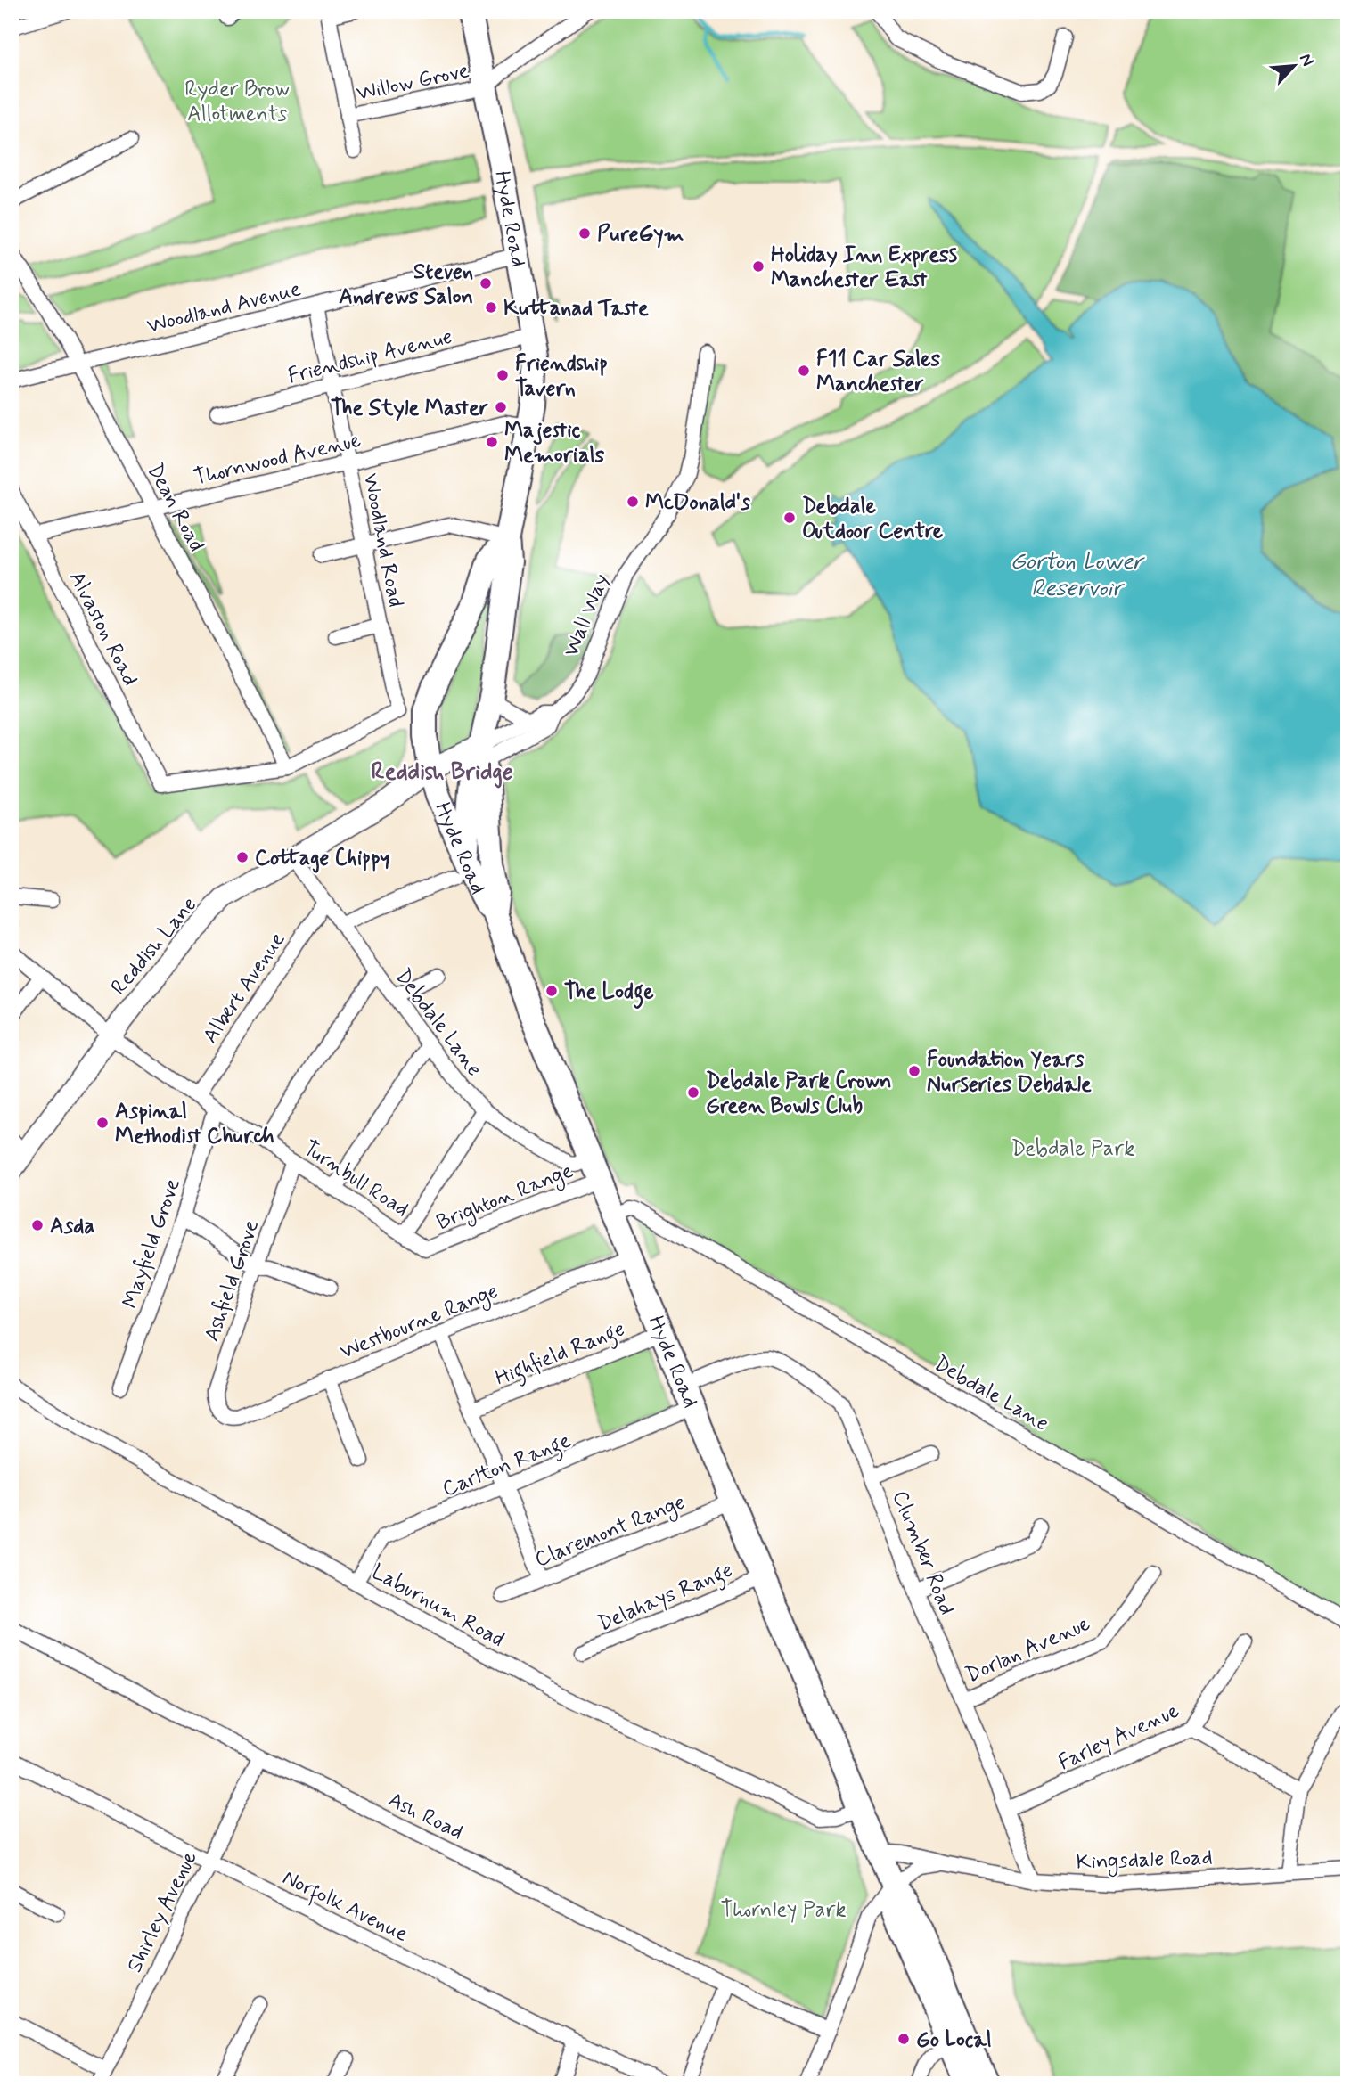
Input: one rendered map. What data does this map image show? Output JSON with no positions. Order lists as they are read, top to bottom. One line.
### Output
{"streets":{"highway":["Hyde Road"],"main road":["Wall Way","Reddish Lane"],"street":["Willow Grove","Woodland Avenue","Friendship Avenue","Thornwood Avenue","Dean Road","Woodland Road","Alvaston Road","Albert Avenue","Debdale Lane","Turnbull Road","Brighton Range","Mayfield Grove","Ashfield Grove","Westbourne Range","Highfield Range","Carlton Range","Claremont Range","Clumber Road","Delahays Range","Laburnum Road","Dorlan Avenue","Farley Avenue","Ash Road","Kingsdale Road","Norfolk Avenue","Shirley Avenue"]},"crossings":[["Willow Grove","Hyde Road"],["Hyde Road","Woodland Avenue"],["Hyde Road","Friendship Avenue"],["Hyde Road","Thornwood Avenue"],["Hyde Road","Wall Way"],["Hyde Road","Reddish Lane"],["Hyde Road","Debdale Lane"],["Hyde Road","Brighton Range"],["Hyde Road","Westbourne Range"],["Hyde Road","Highfield Range"],["Hyde Road","Carlton Range"],["Hyde Road","Claremont Range"],["Hyde Road","Clumber Road"],["Hyde Road","Delahays Range"],["Hyde Road","Laburnum Road"],["Hyde Road","Kingsdale Road"],["Woodland Avenue","Dean Road"],["Woodland Avenue","Woodland Road"],["Friendship Avenue","Woodland Road"],["Thornwood Avenue","Dean Road"],["Thornwood Avenue","Woodland Road"],["Thornwood Avenue","Alvaston Road"],["Dean Road","Woodland Road"],["Dean Road","Alvaston Road"],["Woodland Road","Alvaston Road"],["Wall Way","Reddish Lane"],["Reddish Lane","Debdale Lane"],["Reddish Lane","Turnbull Road"],["Albert Avenue","Debdale Lane"],["Albert Avenue","Turnbull Road"],["Turnbull Road","Brighton Range"],["Turnbull Road","Mayfield Grove"],["Turnbull Road","Ashfield Grove"],["Ashfield Grove","Westbourne Range"],["Carlton Range","Laburnum Road"],["Clumber Road","Dorlan Avenue"],["Clumber Road","Farley Avenue"],["Clumber Road","Kingsdale Road"],["Ash Road","Shirley Avenue"],["Norfolk Avenue","Shirley Avenue"]],"districts":["Reddish Bridge"],"water":["Gorton Lower Reservoir"],"parks":["Ryder Brow Allotments","Debdale Park","Thornley Park"],"places":["PureGym","Holiday Inn Express Manchester East","Steven Andrews Salon","Kuttanad Taste","F11 Car Sales Manchester","Friendship Tavern","The Style Master","Majestic Memorials","McDonald's","Debdale Outdoor Centre","Cottage Chippy","The Lodge","Foundation Years Nurseries Debdale","Debdale Park Crown Green Bowls Club","Aspinal Methodist Church","Asda","Go Local"],"north":"top right"}
